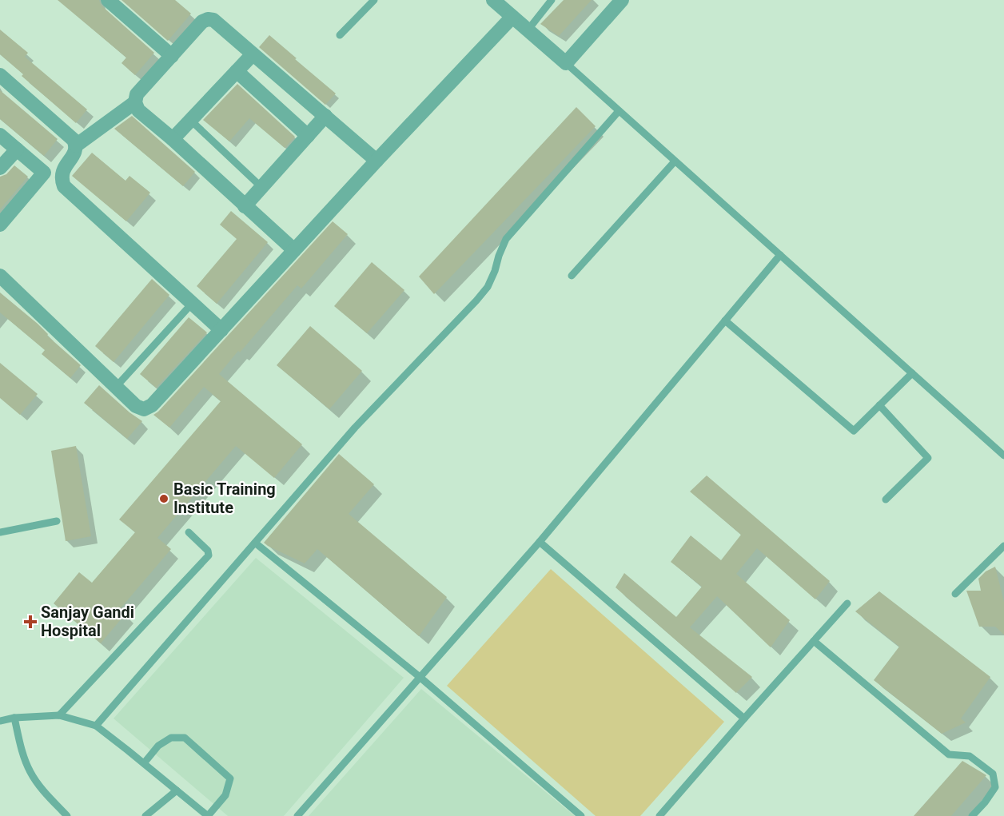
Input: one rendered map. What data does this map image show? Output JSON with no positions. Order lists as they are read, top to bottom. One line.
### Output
{"places":{"other":["Basic Training Institute"],"health":["Sanjay Gandi Hospital"]}}
